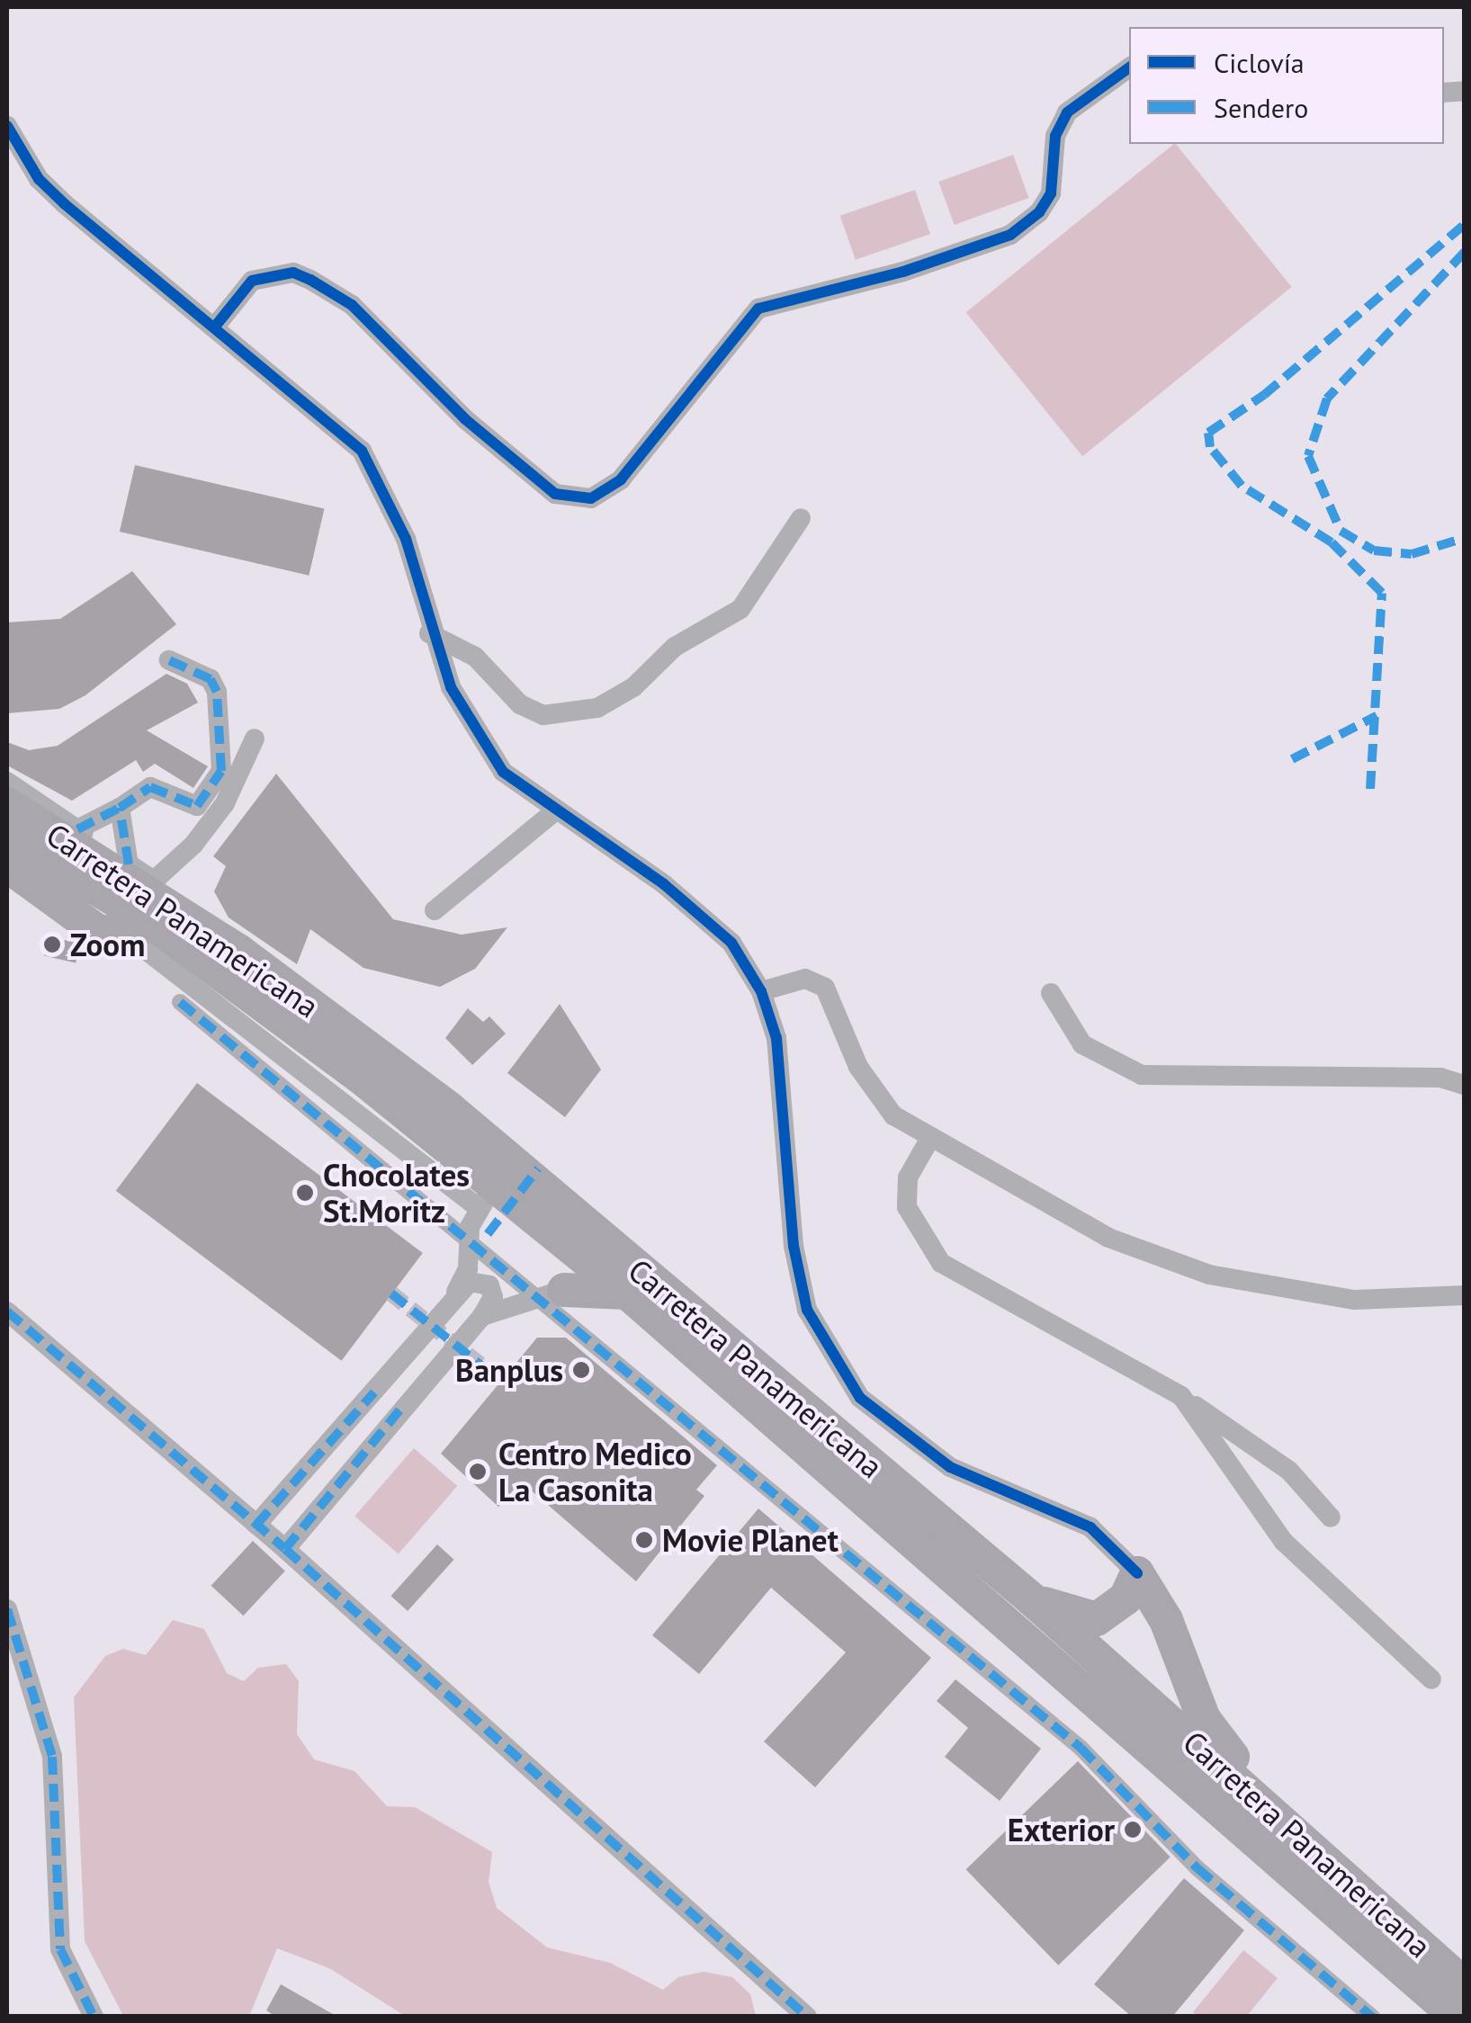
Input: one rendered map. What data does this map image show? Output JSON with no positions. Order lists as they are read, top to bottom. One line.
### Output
{"streets":{"main road":["Carretera Panamericana"]},"places":["Zoom","Chocolates St.Moritz","Banplus","Centro Medico La Casonita","Movie Planet","Exterior"],"legend":["Ciclovía","Sendero"]}
